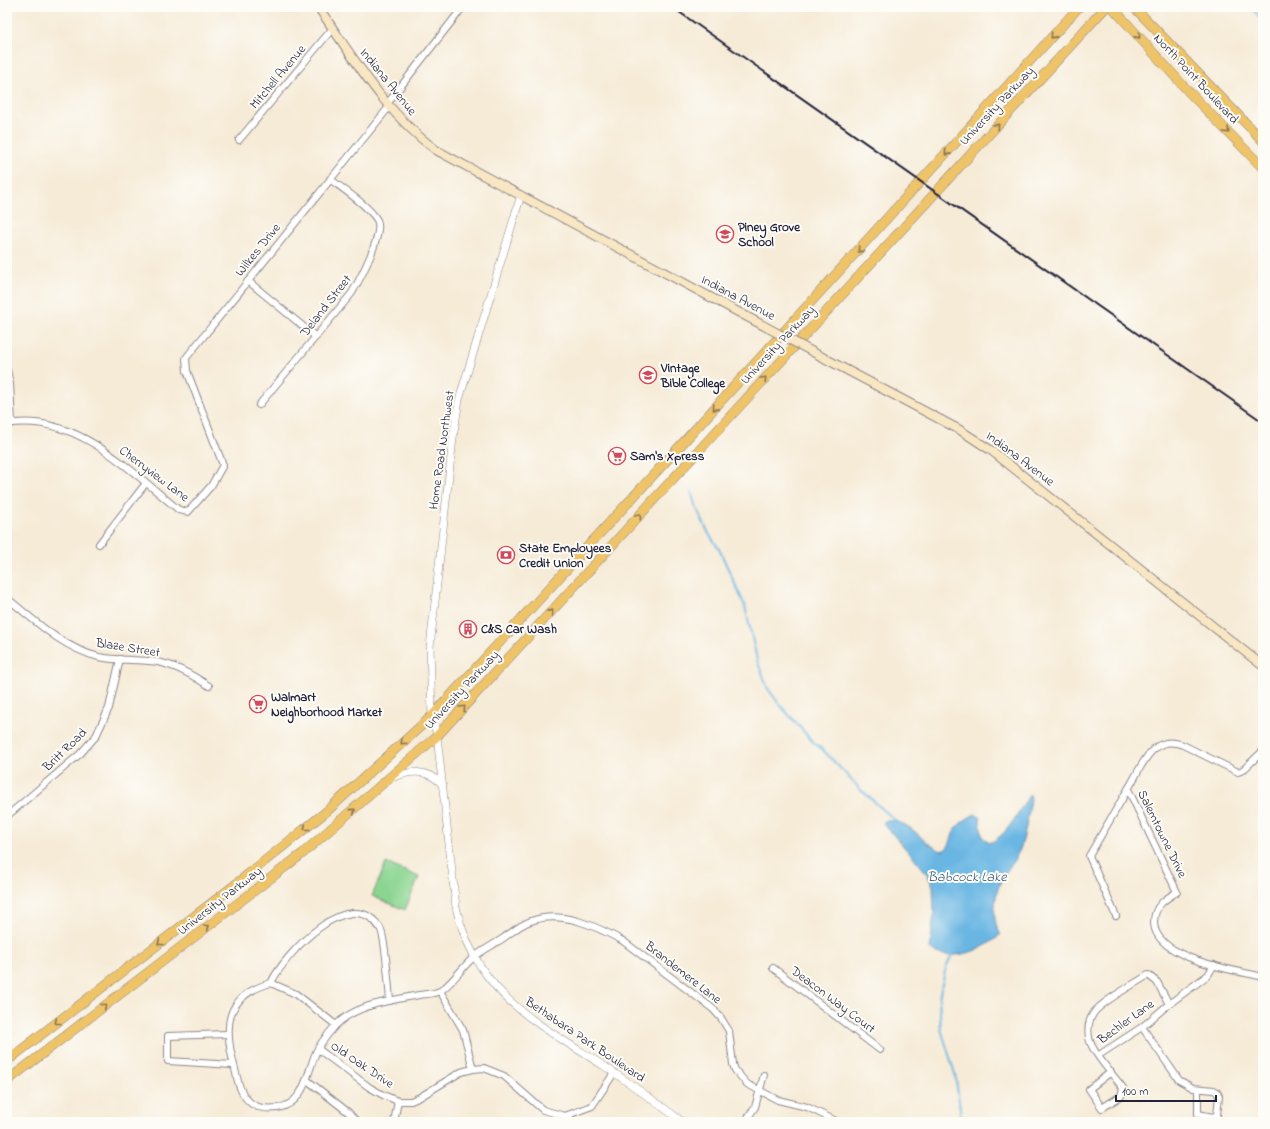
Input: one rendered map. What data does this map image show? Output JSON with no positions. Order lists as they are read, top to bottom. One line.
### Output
{"streets":{"main road":["North Point Boulevard","Indiana Avenue","University Parkway"],"street":["Mitchell Avenue","Wilkes Drive","Deland Street","Home Road Northwest","Cherryview Lane","Blaze Street","Britt Road","Salemtowne Drive","Brandemere Lane","Deacon Way Court","Bechler Lane","Bethabara Park Boulevard","Old Oak Drive"]},"crossings":[["Mitchell Avenue","Indiana Avenue"],["Indiana Avenue","Wilkes Drive"],["Indiana Avenue","Home Road Northwest"],["University Parkway","Home Road Northwest"],["University Parkway","Bethabara Park Boulevard"],["Wilkes Drive","Deland Street"],["Wilkes Drive","Cherryview Lane"],["Home Road Northwest","Bethabara Park Boulevard"],["Blaze Street","Britt Road"],["Salemtowne Drive","Bechler Lane"],["Brandemere Lane","Bethabara Park Boulevard"]],"water":["Babcock Lake"],"places":{"school or university":["Piney Grove School","Vintage Bible College"],"supermarket":["Sam's Xpress","Walmart Neighborhood Market"],"bank":["State Employees Credit Union"],"building":["C&S Car Wash"]},"scale_bar":"100 m"}
